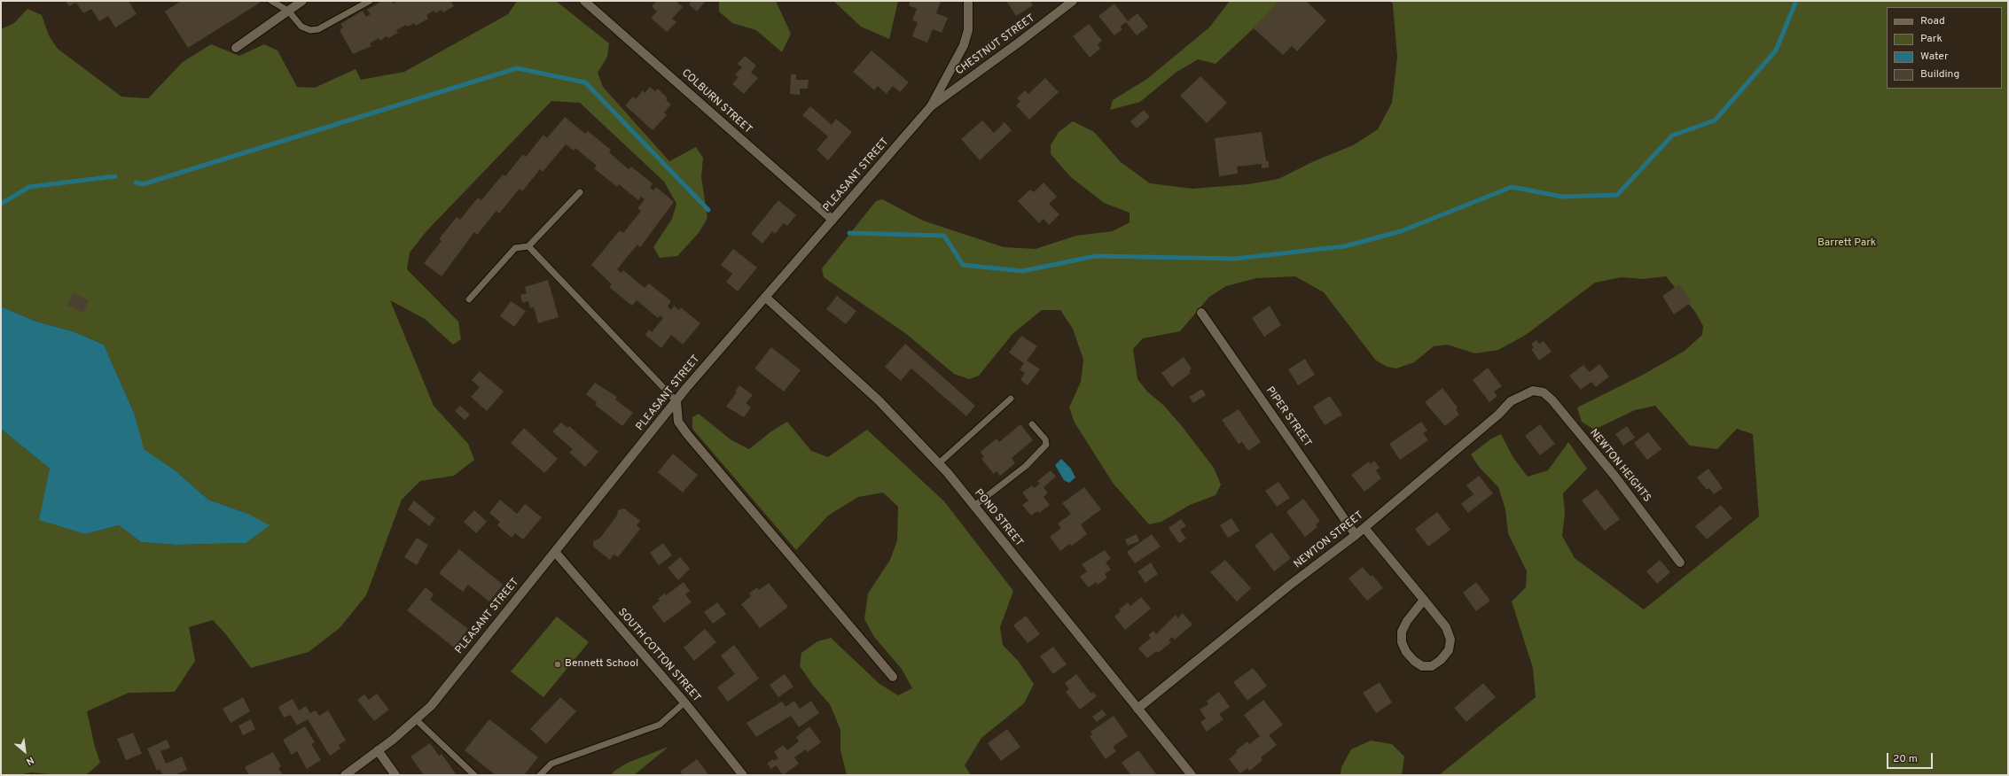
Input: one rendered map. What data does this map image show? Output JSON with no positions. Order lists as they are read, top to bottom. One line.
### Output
{"streets":{"street":["CHESTNUT STREET","COLBURN STREET","PLEASANT STREET","PIPER STREET","NEWTON HEIGHTS","POND STREET","NEWTON STREET","SOUTH COTTON STREET"]},"crossings":[["CHESTNUT STREET","PLEASANT STREET"],["COLBURN STREET","PLEASANT STREET"],["PLEASANT STREET","POND STREET"],["PLEASANT STREET","SOUTH COTTON STREET"],["PIPER STREET","NEWTON STREET"],["NEWTON HEIGHTS","NEWTON STREET"],["POND STREET","NEWTON STREET"]],"parks":["Barrett Park"],"places":["Bennett School"],"legend":["Road","Park","Water","Building"],"scale_bar":"20 m","north":"bottom right"}
